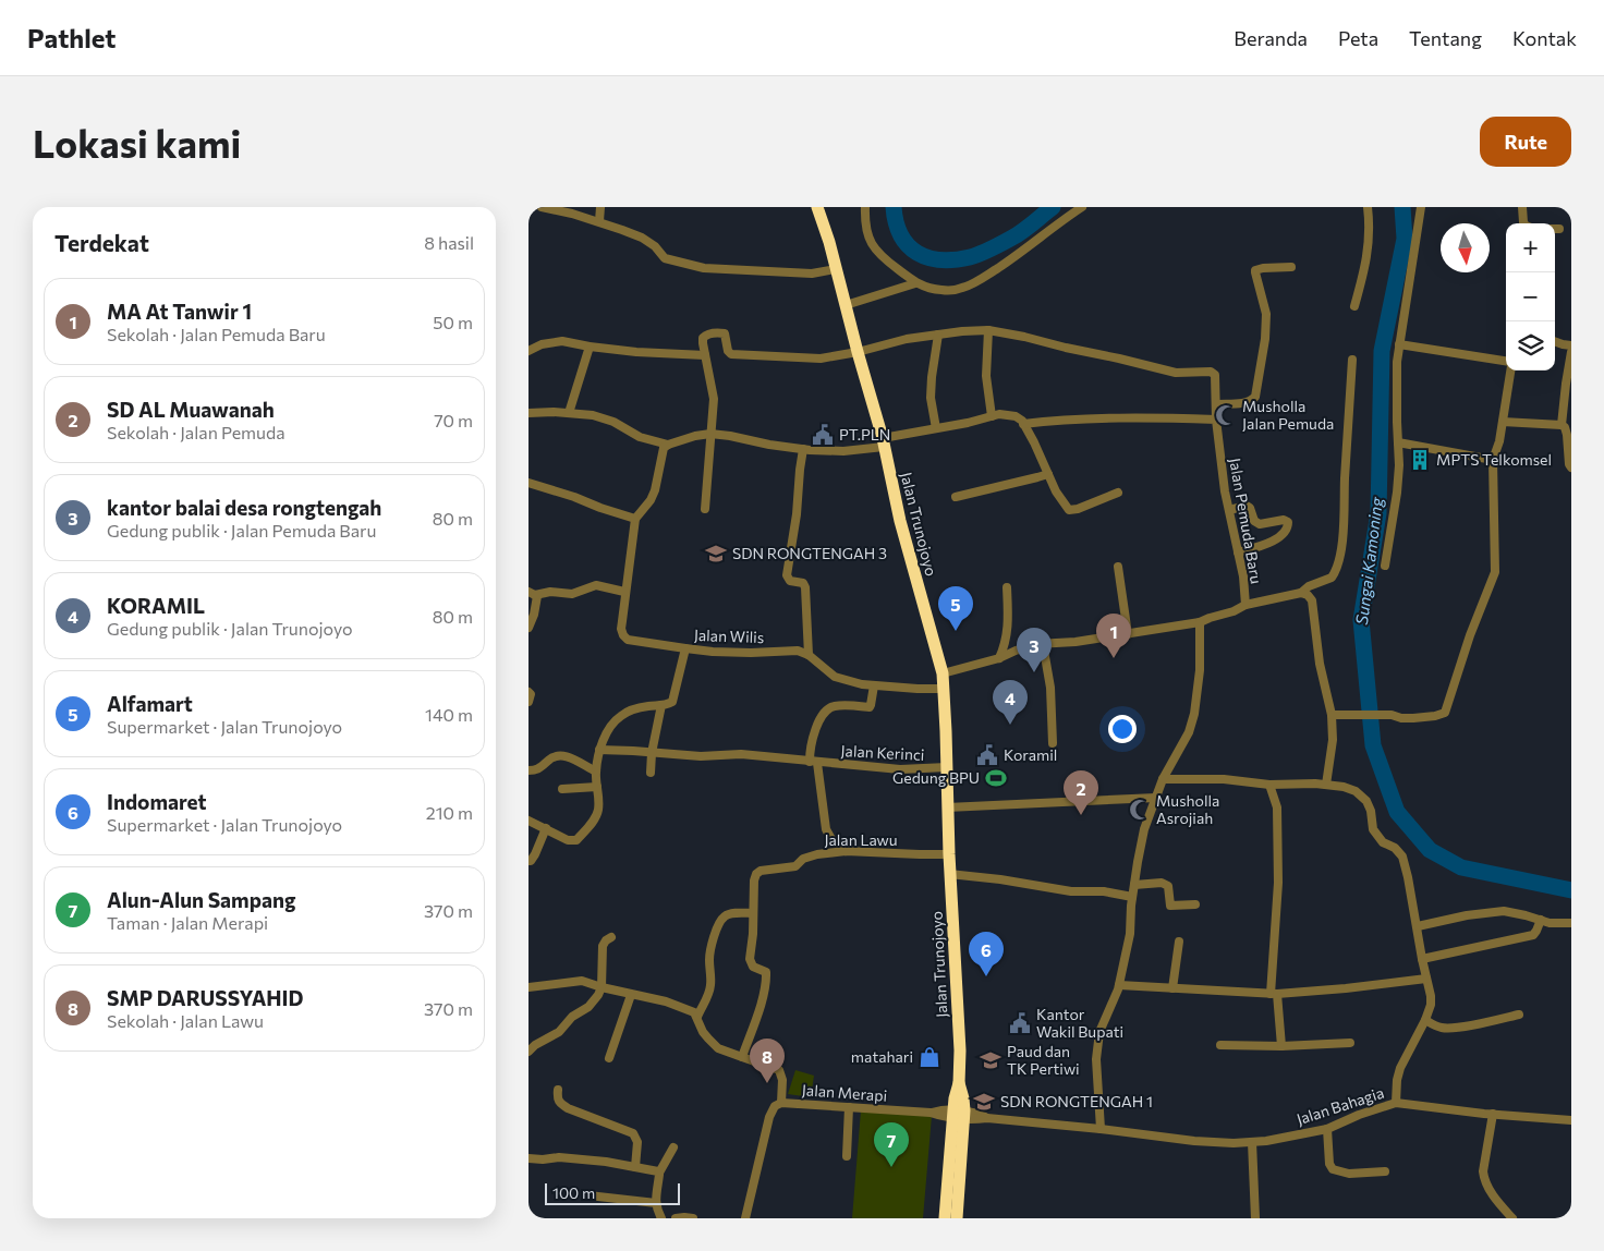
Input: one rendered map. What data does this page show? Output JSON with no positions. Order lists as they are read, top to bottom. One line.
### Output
{"streets":{"highway":["Jalan Trunojoyo"],"street":["Jalan Pemuda Baru","Jalan Wilis","Jalan Kerinci","Jalan Lawu","Jalan Merapi","Jalan Bahagia"]},"crossings":[["Jalan Pemuda Baru","Jalan Trunojoyo"],["Jalan Trunojoyo","Jalan Kerinci"],["Jalan Trunojoyo","Jalan Lawu"],["Jalan Trunojoyo","Jalan Merapi"],["Jalan Trunojoyo","Jalan Bahagia"],["Jalan Merapi","Jalan Bahagia"]],"water":["Sungai Kamoning"],"places":{"mosque":["Musholla Jalan Pemuda","Musholla Asrojiah"],"public building":["PT.PLN","Koramil","Kantor Wakil Bupati"],"building":["MPTS Telkomsel"],"school or university":["SDN RONGTENGAH 3","Paud dan TK Pertiwi","SDN RONGTENGAH 1"],"sports":["Gedung BPU"],"shop":["matahari"]},"scale_bar":"100 m","north":"bottom","page":{"header":"Pathlet","nav":["Beranda","Peta","Tentang","Kontak"],"buttons":"Rute","title":"Lokasi kami","heading":["Terdekat","8 hasil"],"map_buttons":["+","−"],"list":[{"mark":"1","name":"MA At Tanwir 1","note":"Sekolah · Jalan Pemuda Baru","value":"50 m"},{"mark":"2","name":"SD AL Muawanah","note":"Sekolah · Jalan Pemuda","value":"70 m"},{"mark":"3","name":"kantor balai desa rongtengah","note":"Gedung publik · Jalan Pemuda Baru","value":"80 m"},{"mark":"4","name":"KORAMIL","note":"Gedung publik · Jalan Trunojoyo","value":"80 m"},{"mark":"5","name":"Alfamart","note":"Supermarket · Jalan Trunojoyo","value":"140 m"},{"mark":"6","name":"Indomaret","note":"Supermarket · Jalan Trunojoyo","value":"210 m"},{"mark":"7","name":"Alun-Alun Sampang","note":"Taman · Jalan Merapi","value":"370 m"},{"mark":"8","name":"SMP DARUSSYAHID","note":"Sekolah · Jalan Lawu","value":"370 m"}],"pins":["5","1","3","4","2","6","8","7"],"scale":"100 m"}}
